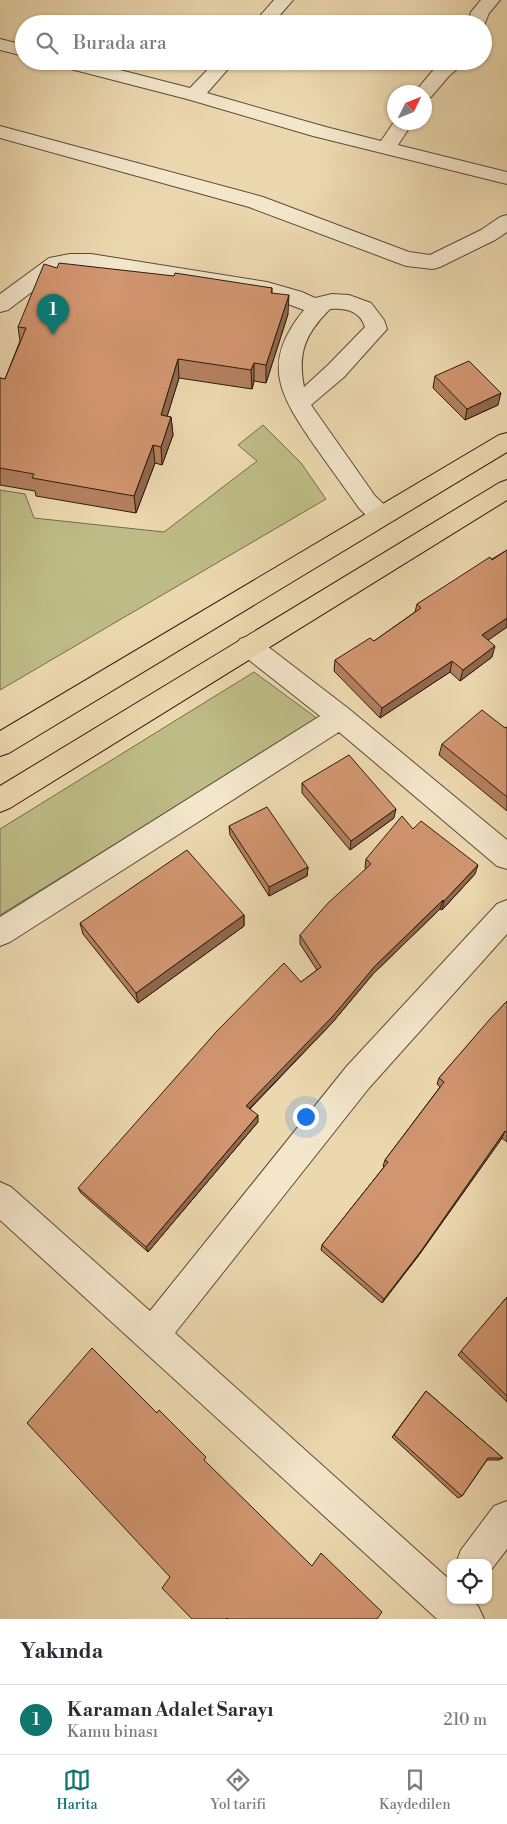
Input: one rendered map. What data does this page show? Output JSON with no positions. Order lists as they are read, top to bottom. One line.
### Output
{"north":"top right","page":{"search":"Burada ara","pins":"1","heading":"Yakında","list":[{"mark":"1","name":"Karaman Adalet Sarayı","note":"Kamu binası","value":"210 m"}],"nav":["Harita","Yol tarifi","Kaydedilen"]}}
